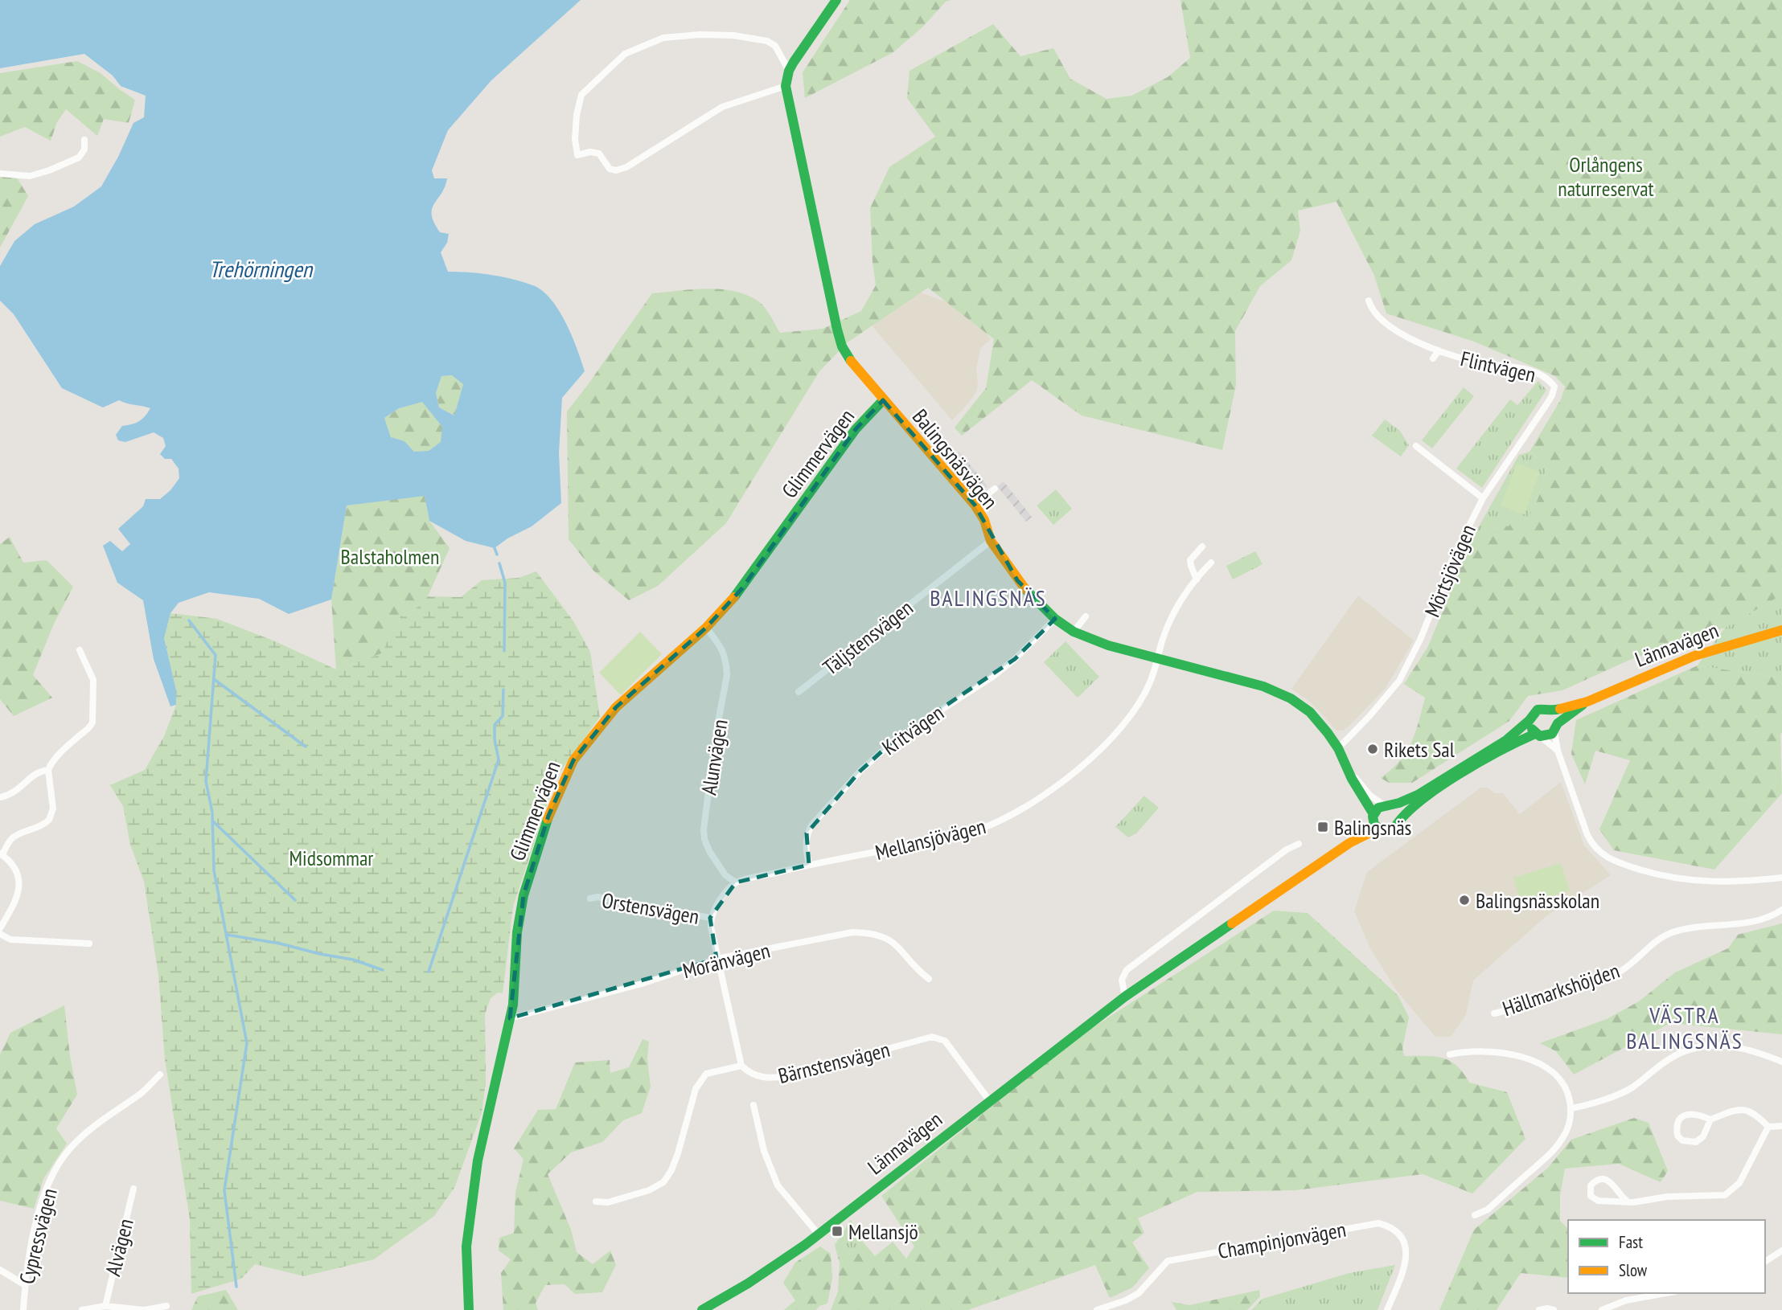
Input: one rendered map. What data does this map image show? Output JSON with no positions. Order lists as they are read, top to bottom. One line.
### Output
{"streets":{"street":["Flintvägen","Glimmervägen","Balingsnäsvägen","Mörtsjövägen","Täljstensvägen","Lännavägen","Kritvägen","Alunvägen","Mellansjövägen","Orstensvägen","Moränvägen","Hällmarkshöjden","Bärnstensvägen","Cypressvägen","Champinjonvägen","Alvägen"]},"crossings":[["Flintvägen","Mörtsjövägen"],["Glimmervägen","Balingsnäsvägen"],["Glimmervägen","Alunvägen"],["Glimmervägen","Moränvägen"],["Balingsnäsvägen","Mörtsjövägen"],["Balingsnäsvägen","Täljstensvägen"],["Balingsnäsvägen","Lännavägen"],["Balingsnäsvägen","Kritvägen"],["Balingsnäsvägen","Mellansjövägen"],["Lännavägen","Bärnstensvägen"],["Kritvägen","Mellansjövägen"],["Alunvägen","Mellansjövägen"]],"districts":["BALINGSNÄS","VÄSTRA BALINGSNÄS"],"water":["Trehörningen"],"parks":["Orlångens naturreservat","Balstaholmen","Midsommar"],"places":{"other":["Rikets Sal","Balingsnässkolan"],"transit":["Balingsnäs","Mellansjö"]},"legend":["Fast","Slow"]}
